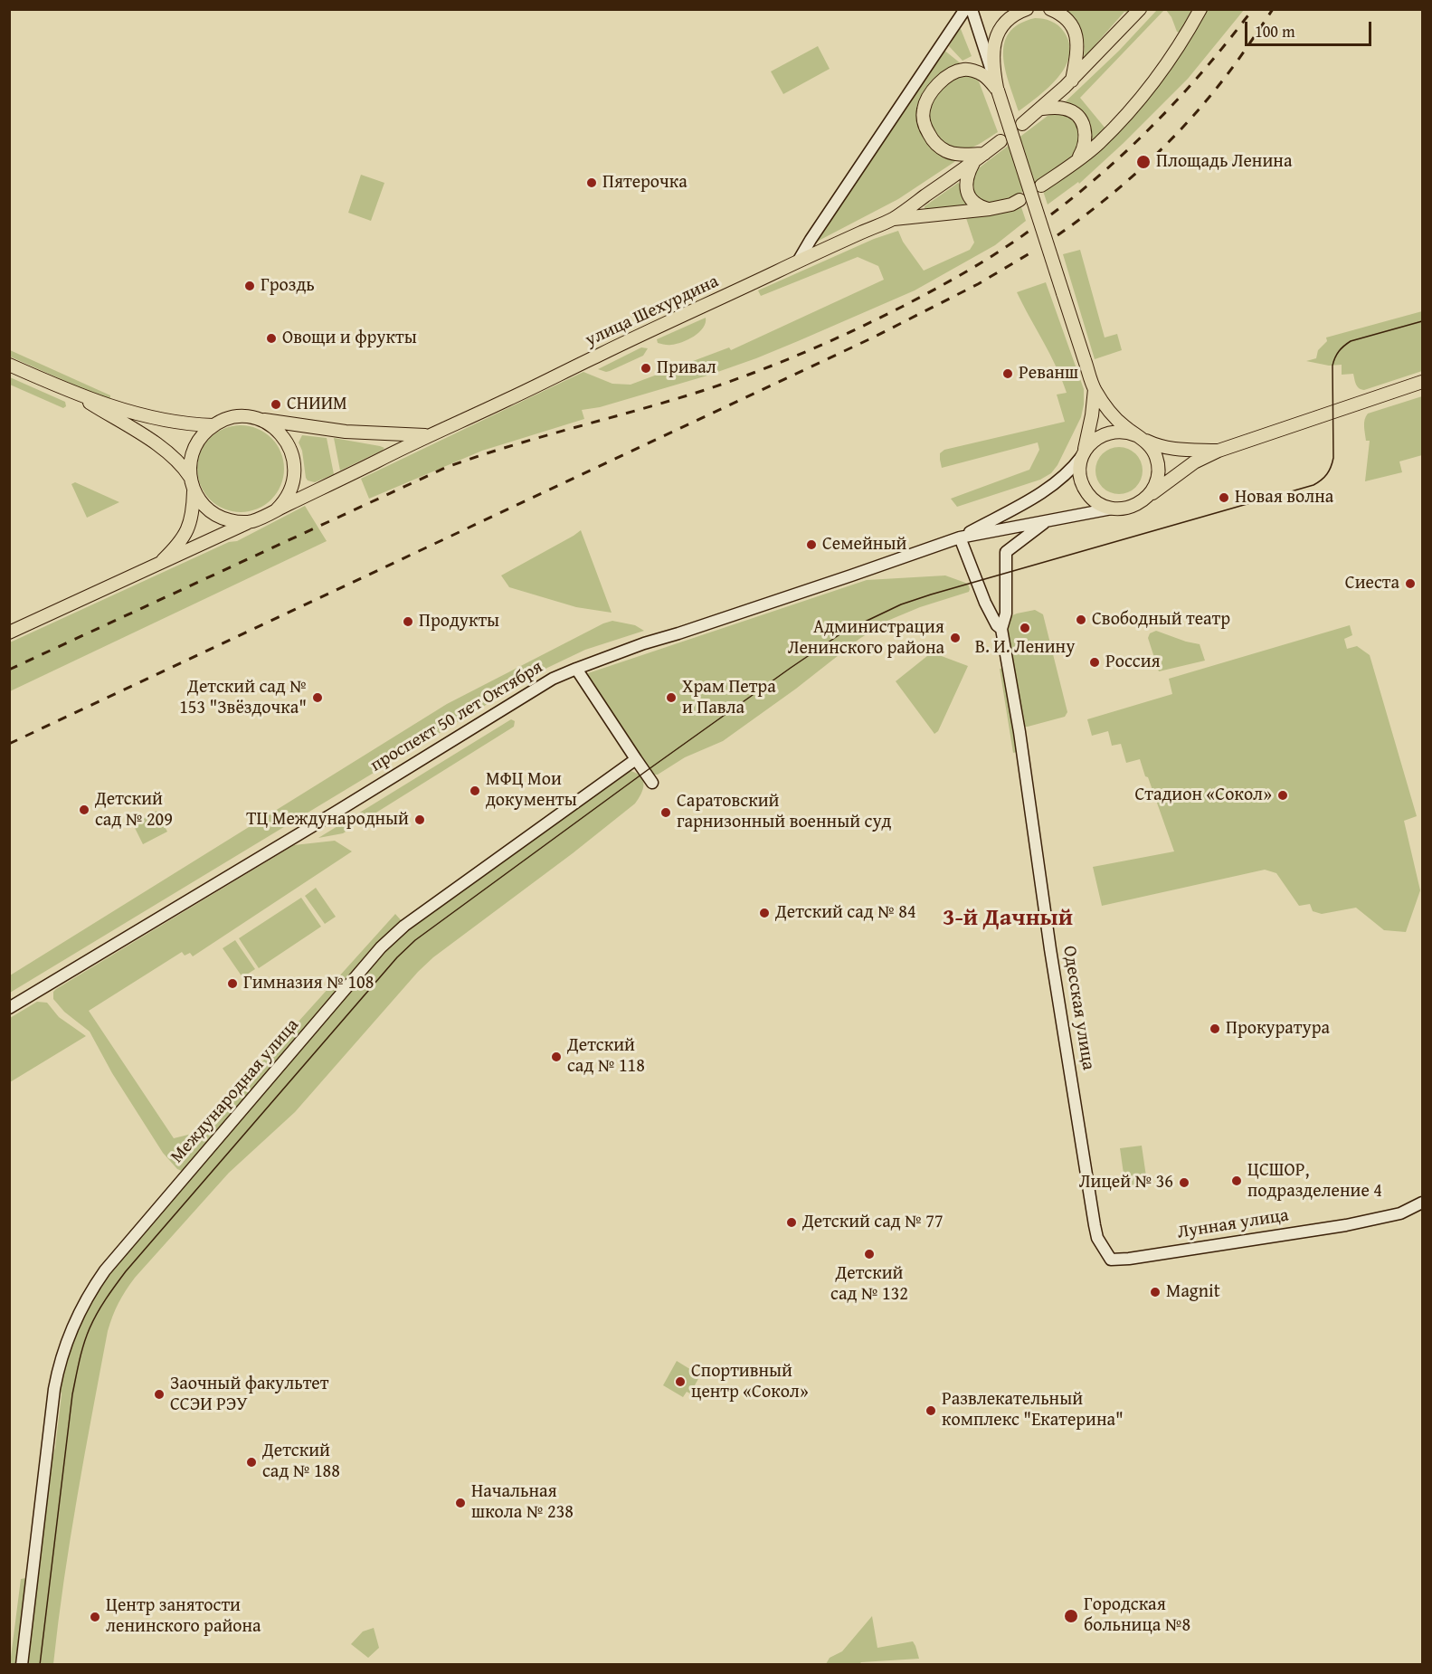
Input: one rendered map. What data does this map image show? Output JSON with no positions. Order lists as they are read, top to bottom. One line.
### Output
{"streets":{"main road":["улица Шехурдина"],"street":["проспект 50 лет Октября","Одесская улица","Международная улица","Лунная улица"]},"crossings":[["Одесская улица","Лунная улица"]],"districts":["3-й Дачный"],"places":["Площадь Ленина","Пятерочка","Гроздь","Овощи и фрукты","Привал","Реванш","СНИИМ","Новая волна","Семейный","Сиеста","Свободный театр","Продукты","В. И. Ленину","Администрация Ленинского района","Россия","Детский сад № 153 \"Звёздочка\"","Храм Петра и Павла","МФЦ Мои документы","Стадион «Сокол»","Детский сад № 209","Саратовский гарнизонный военный суд","ТЦ Международный","Детский сад № 84","Гимназия № 108","Прокуратура","Детский сад № 118","ЦСШОР, подразделение 4","Лицей № 36","Детский сад № 77","Детский сад № 132","Magnit","Спортивный центр «Сокол»","Заочный факультет ССЭИ РЭУ","Развлекательный комплекс \"Екатерина\"","Детский сад № 188","Начальная школа № 238","Городская больница №8","Центр занятости ленинского района"],"scale_bar":"100 m"}
